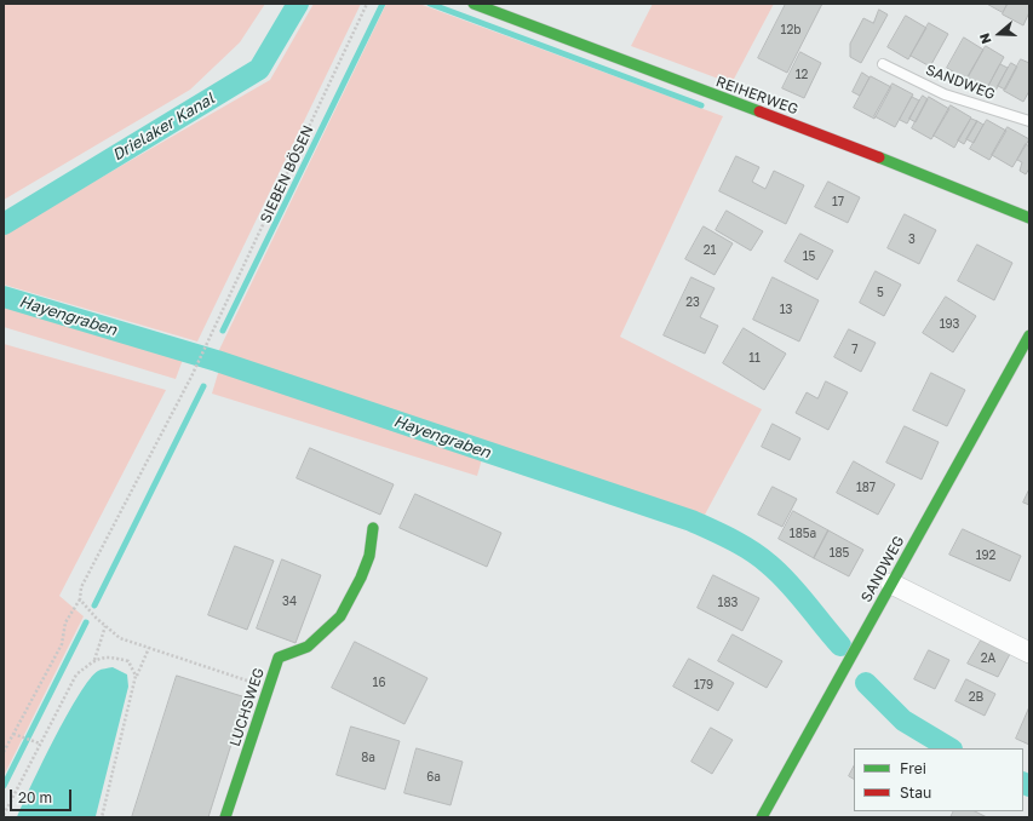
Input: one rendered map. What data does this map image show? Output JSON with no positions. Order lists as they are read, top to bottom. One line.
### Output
{"streets":{"street":["SANDWEG","REIHERWEG","LUCHSWEG"],"path":["SIEBEN BÖSEN"]},"water":["Drielaker Kanal","Hayengraben"],"house_numbers":["12b","12","17","3","21","15","5","23","13","193","7","11","187","185a","185","192","34","183","2A","16","179","2B","8a","6a"],"legend":["Frei","Stau"],"scale_bar":"20 m","north":"left"}
